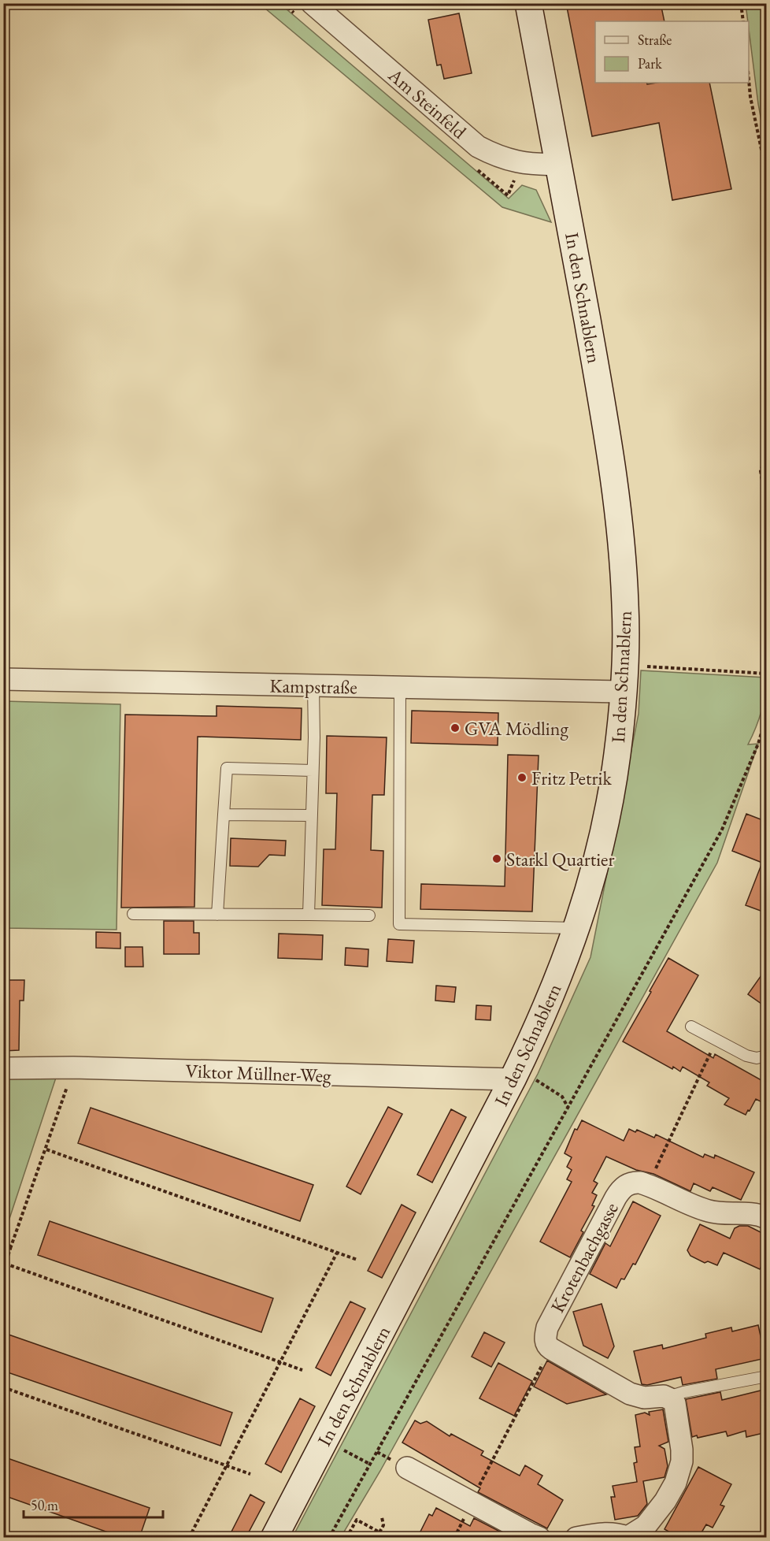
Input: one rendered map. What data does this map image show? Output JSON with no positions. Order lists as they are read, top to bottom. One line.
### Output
{"streets":{"street":["Am Steinfeld","In den Schnablern","Kampstraße","Viktor Müllner-Weg","Krotenbachgasse"]},"crossings":[["Am Steinfeld","In den Schnablern"],["In den Schnablern","Kampstraße"],["In den Schnablern","Viktor Müllner-Weg"]],"places":["GVA Mödling","Fritz Petrik","Starkl Quartier"],"legend":["Straße","Park"],"scale_bar":"50 m"}
